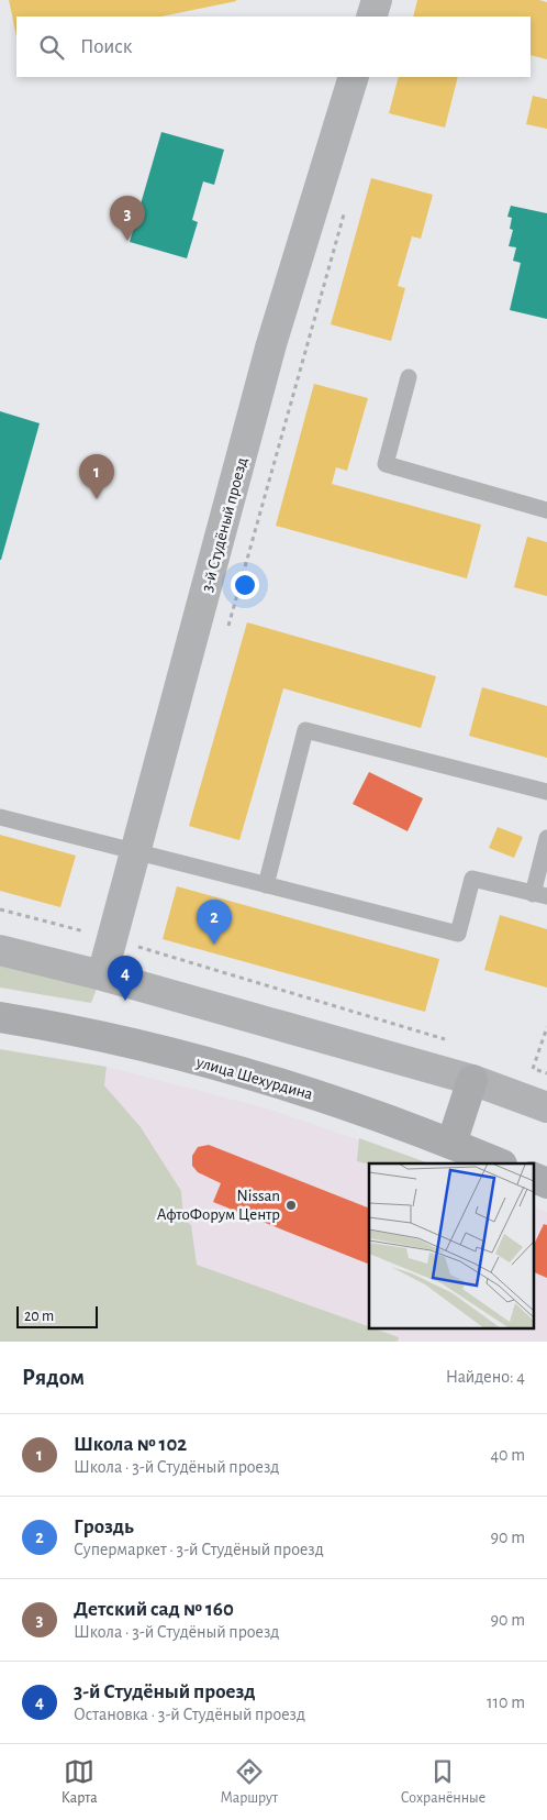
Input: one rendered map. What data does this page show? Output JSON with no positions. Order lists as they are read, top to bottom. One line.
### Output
{"streets":{"main road":["улица Шехурдина"],"street":["3-й Студёный проезд"]},"places":["Nissan АфтоФорум Центр"],"scale_bar":"20 m","page":{"search":"Поиск","pins":["3","1","2","4"],"scale":"20 m","heading":["Рядом","Найдено: 4"],"list":[{"mark":"1","name":"Школа № 102","note":"Школа · 3-й Студёный проезд","value":"40 m"},{"mark":"2","name":"Гроздь","note":"Супермаркет · 3-й Студёный проезд","value":"90 m"},{"mark":"3","name":"Детский сад № 160","note":"Школа · 3-й Студёный проезд","value":"90 m"},{"mark":"4","name":"3-й Студёный проезд","note":"Остановка · 3-й Студёный проезд","value":"110 m"}],"nav":["Карта","Маршрут","Сохранённые"]}}
